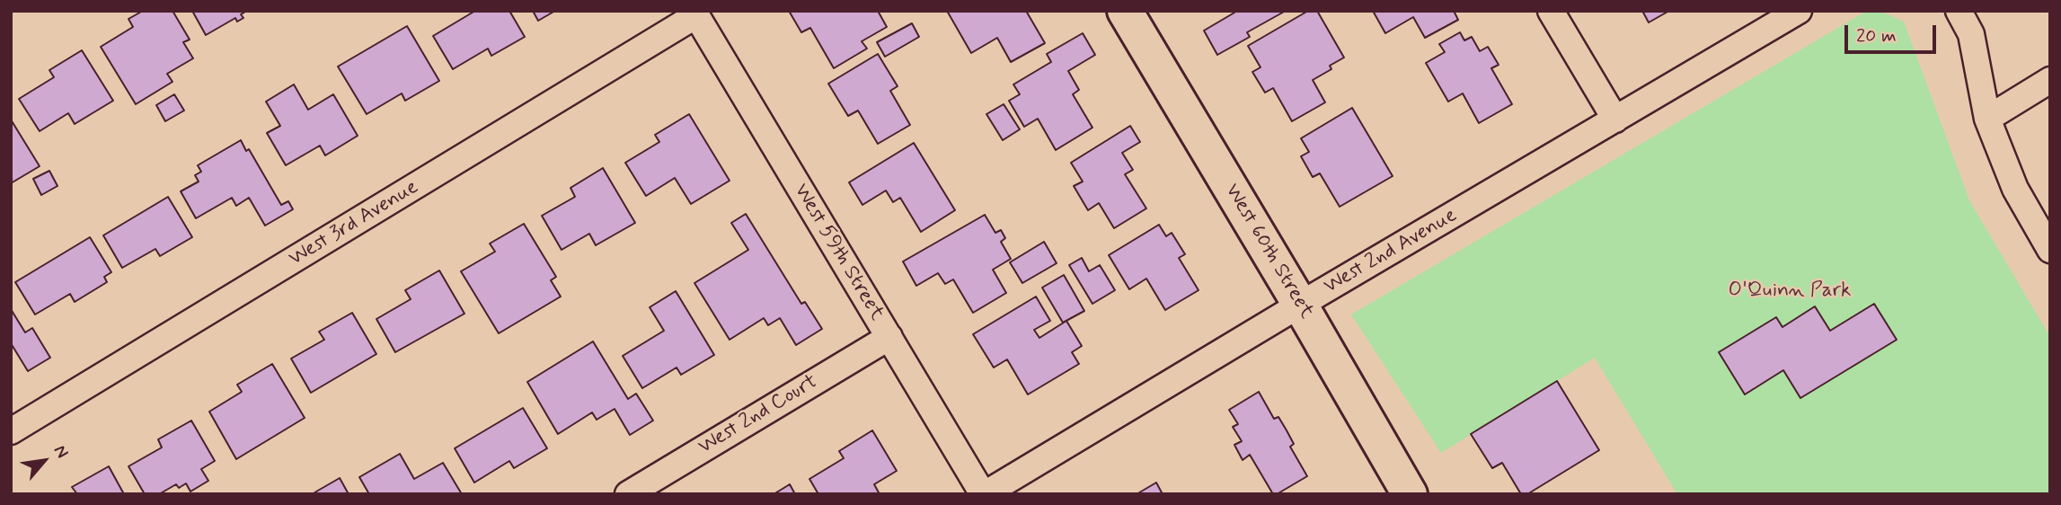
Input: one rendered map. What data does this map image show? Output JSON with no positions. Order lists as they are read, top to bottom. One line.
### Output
{"streets":{"street":["West 3rd Avenue","West 60th Street","West 2nd Avenue","West 59th Street","West 2nd Court"]},"crossings":[["West 3rd Avenue","West 59th Street"],["West 60th Street","West 2nd Avenue"],["West 2nd Avenue","West 59th Street"],["West 59th Street","West 2nd Court"]],"parks":["O'Quinn Park"],"scale_bar":"20 m","north":"top right"}
